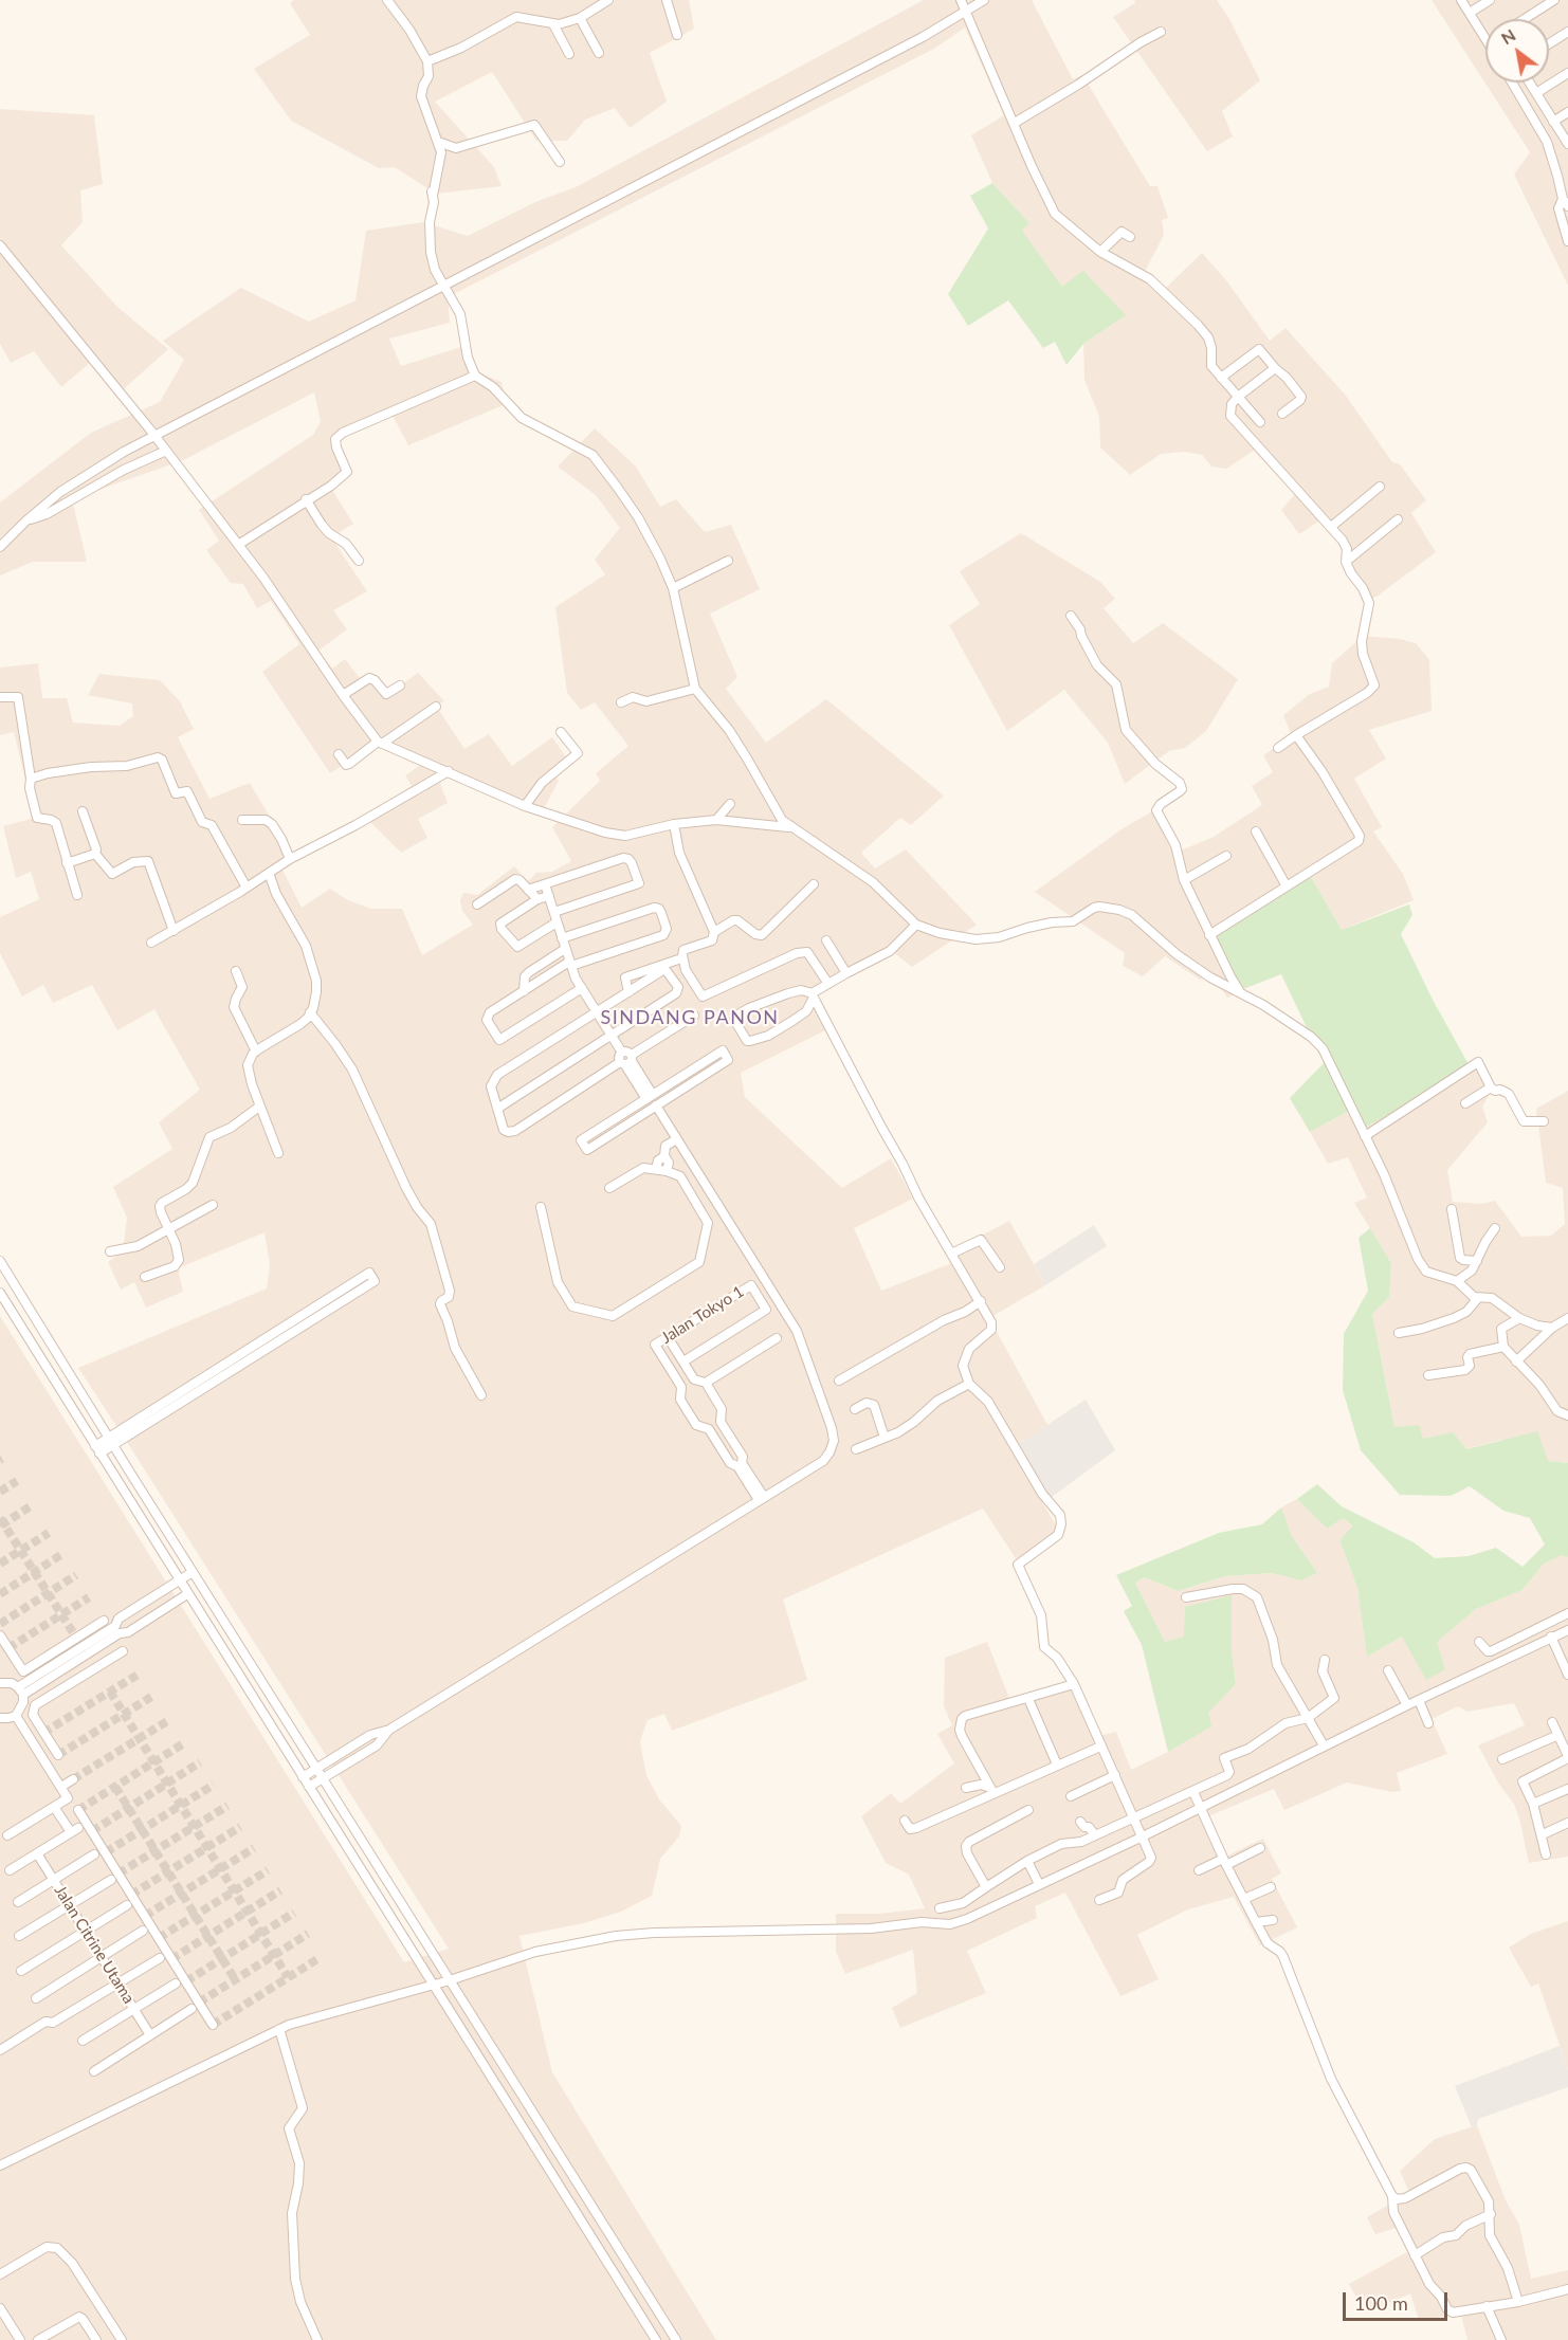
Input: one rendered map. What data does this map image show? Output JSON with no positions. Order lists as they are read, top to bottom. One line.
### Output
{"streets":{"street":["Jalan Tokyo 1","Jalan Citrine Utama"]},"districts":["SINDANG PANON"],"scale_bar":"100 m","north":"top left"}
